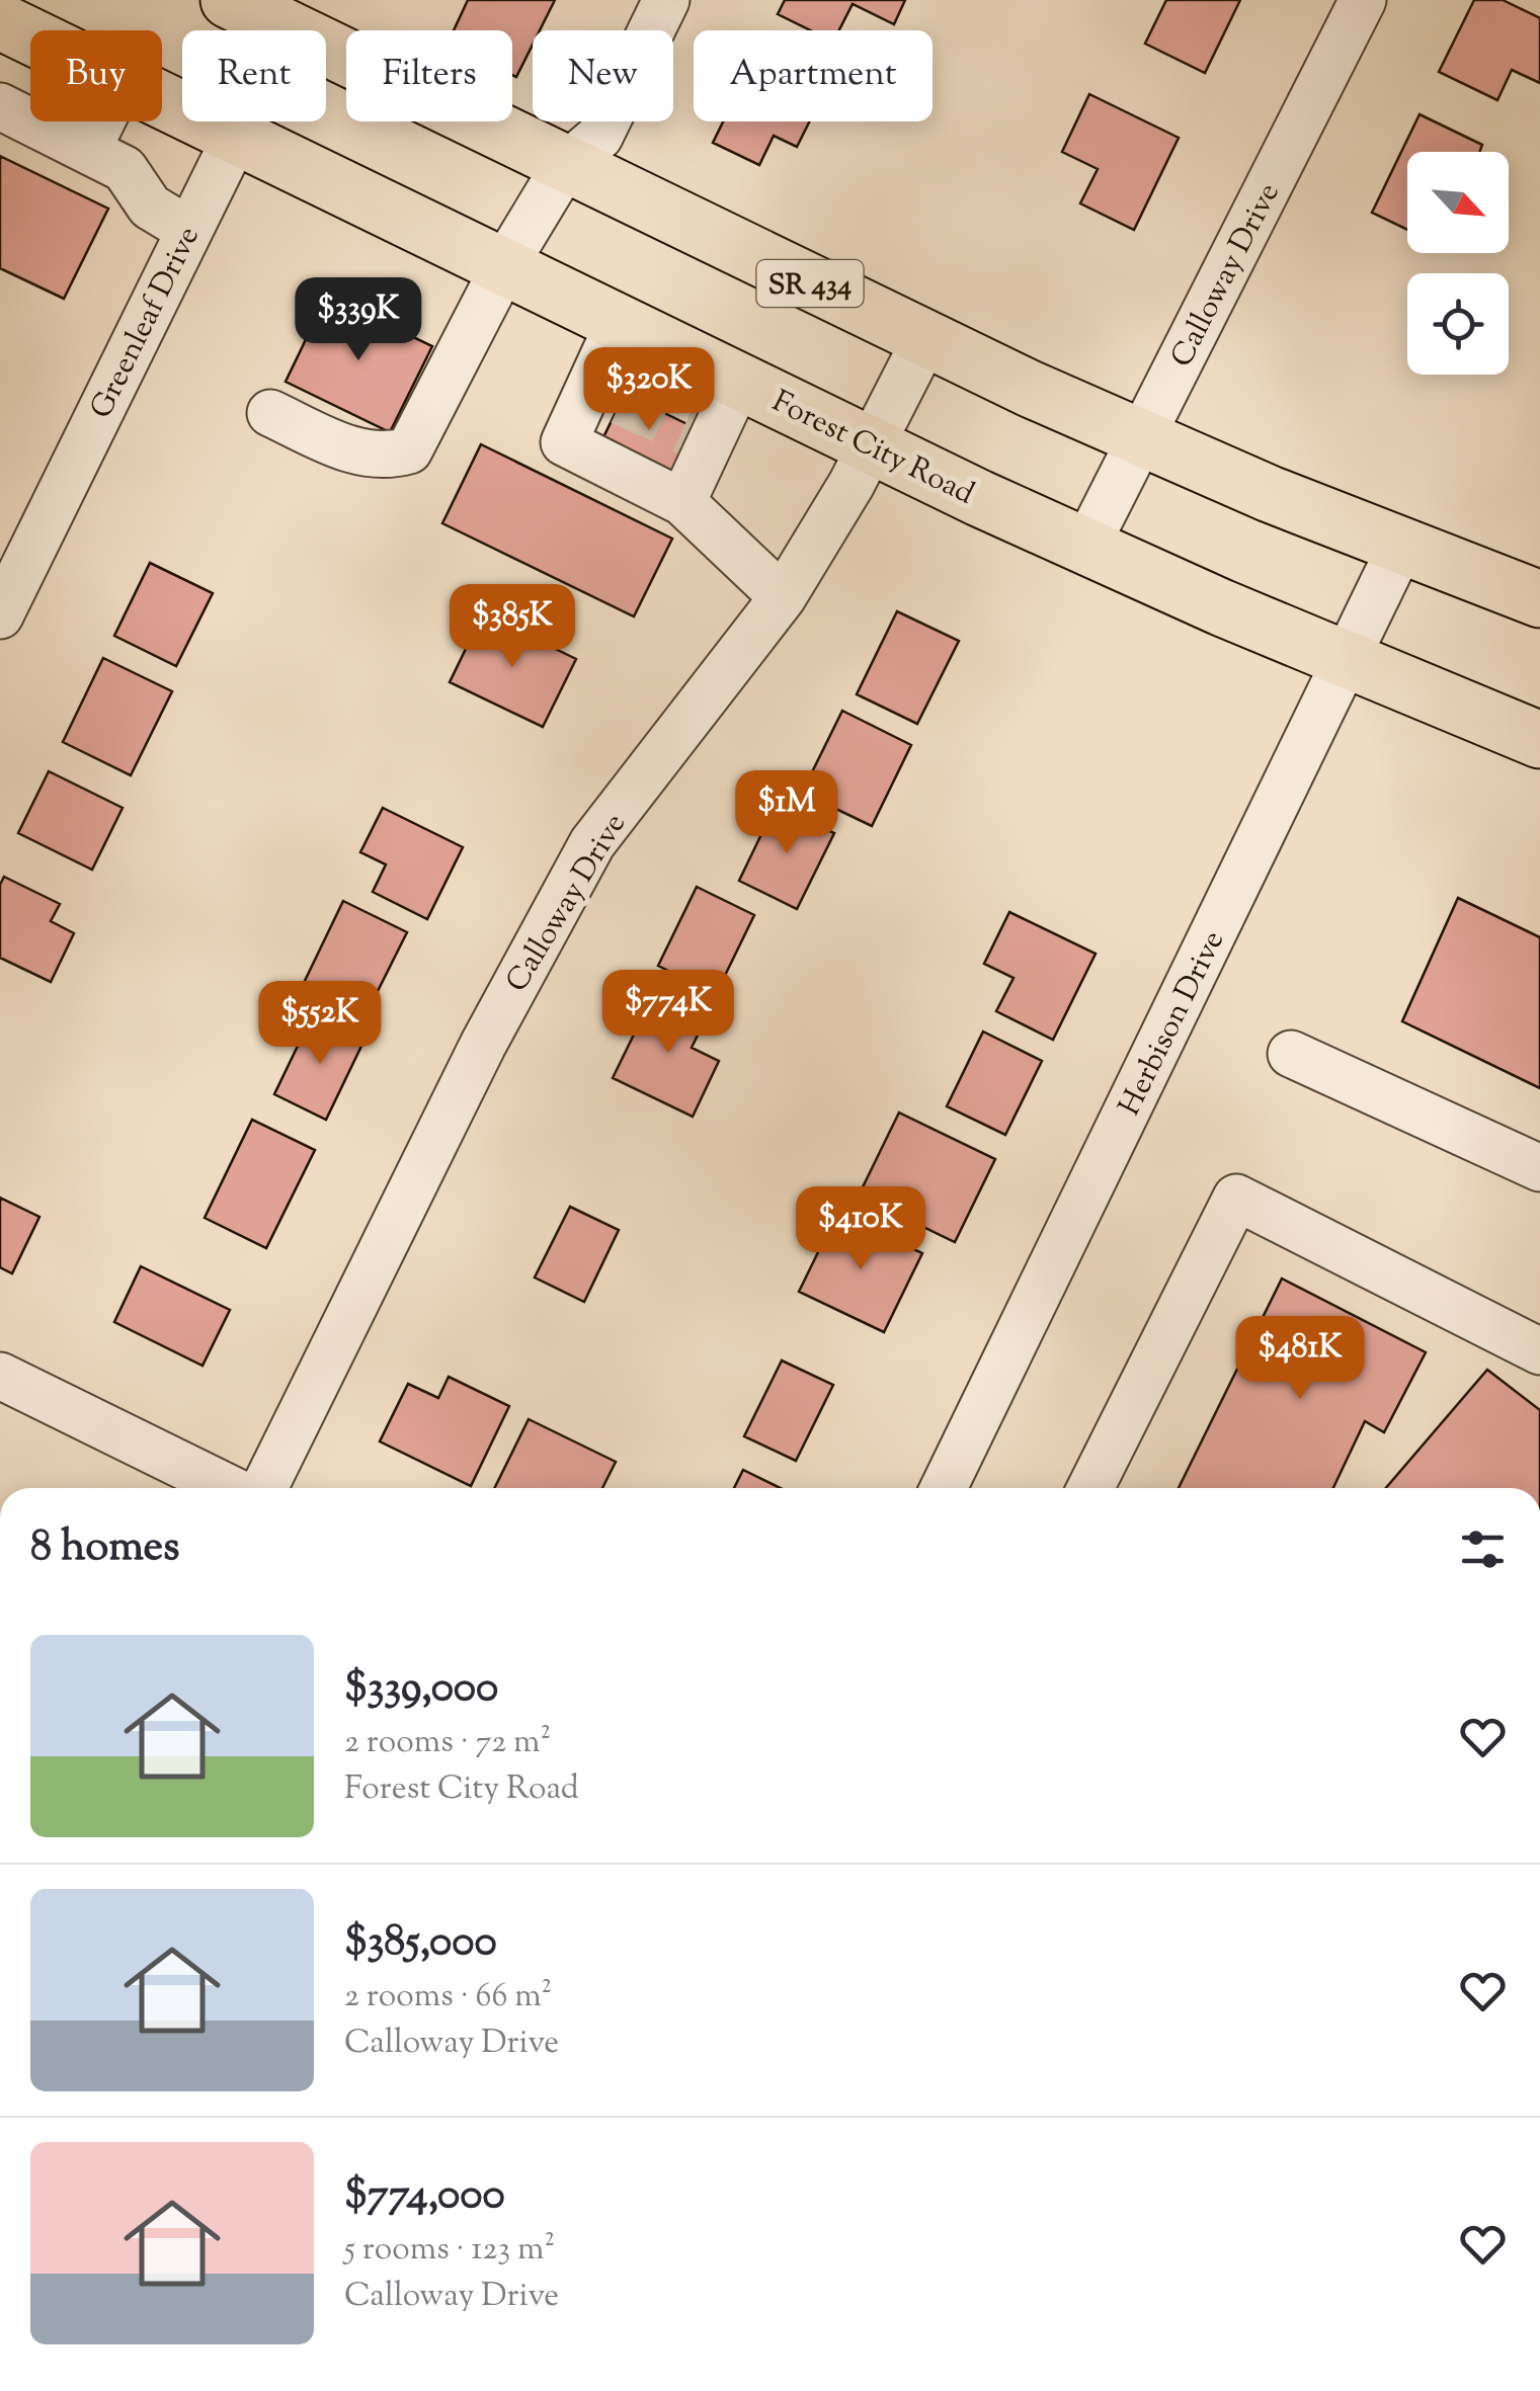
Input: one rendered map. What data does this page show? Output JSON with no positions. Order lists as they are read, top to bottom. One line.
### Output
{"streets":{"main road":["SR 434","Forest City Road"],"street":["Calloway Drive","Greenleaf Drive","Herbison Drive"]},"crossings":[["Calloway Drive","SR 434"],["Calloway Drive","Forest City Road"],["SR 434","Greenleaf Drive"],["SR 434","Herbison Drive"],["Greenleaf Drive","Forest City Road"],["Forest City Road","Herbison Drive"]],"north":"bottom right","page":{"chip":["Buy","Rent","Filters","New","Apartment"],"price":["$339K","$320K","$385K","$1M","$774K","$552K","$410K","$481K"],"heading":"8 homes","list":[{"name":"$339,000","note":"2 rooms · 72 m² · Forest City Road"},{"name":"$385,000","note":"2 rooms · 66 m² · Calloway Drive"},{"name":"$774,000","note":"5 rooms · 123 m² · Calloway Drive"}]}}
